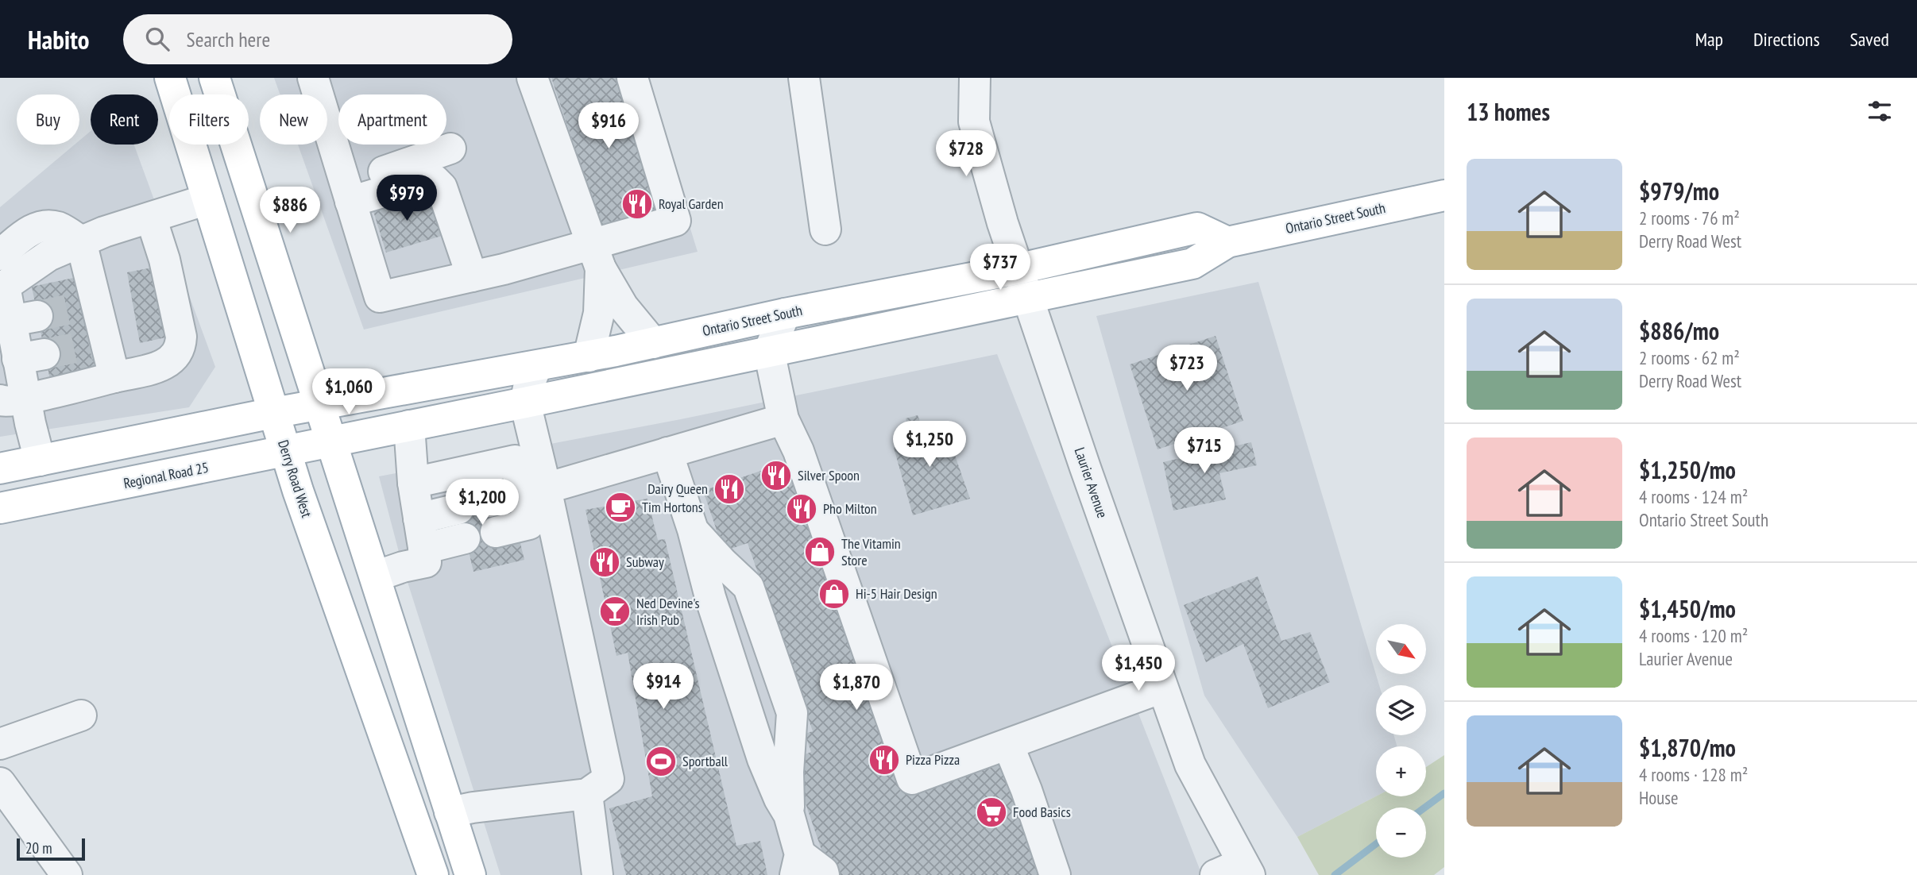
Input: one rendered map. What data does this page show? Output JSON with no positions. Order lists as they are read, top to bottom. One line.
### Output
{"streets":{"main road":["Ontario Street South","Regional Road 25","Derry Road West"],"street":["Laurier Avenue"]},"crossings":[["Ontario Street South","Regional Road 25"],["Ontario Street South","Derry Road West"],["Ontario Street South","Laurier Avenue"],["Regional Road 25","Derry Road West"]],"places":{"restaurant":["Royal Garden","Silver Spoon","Dairy Queen","Pho Milton","Subway","Pizza Pizza"],"cafe":["Tim Hortons"],"shop":["The Vitamin Store","Hi-5 Hair Design"],"bar":["Ned Devine's Irish Pub"],"sports":["Sportball"],"supermarket":["Food Basics"]},"scale_bar":"20 m","north":"bottom right","page":{"header":"Habito","search":"Search here","nav":["Map","Directions","Saved"],"heading":"13 homes","chip":["Buy","Rent","Filters","New","Apartment"],"price":["$916","$728","$979","$886","$737","$723","$1,060","$1,250","$715","$1,200","$1,450","$914","$1,870"],"list":[{"name":"$979/mo","note":"2 rooms · 76 m² · Derry Road West"},{"name":"$886/mo","note":"2 rooms · 62 m² · Derry Road West"},{"name":"$1,250/mo","note":"4 rooms · 124 m² · Ontario Street South"},{"name":"$1,450/mo","note":"4 rooms · 120 m² · Laurier Avenue"},{"name":"$1,870/mo","note":"4 rooms · 128 m² · House"}],"map_buttons":["+","−"],"scale":"20 m"}}
